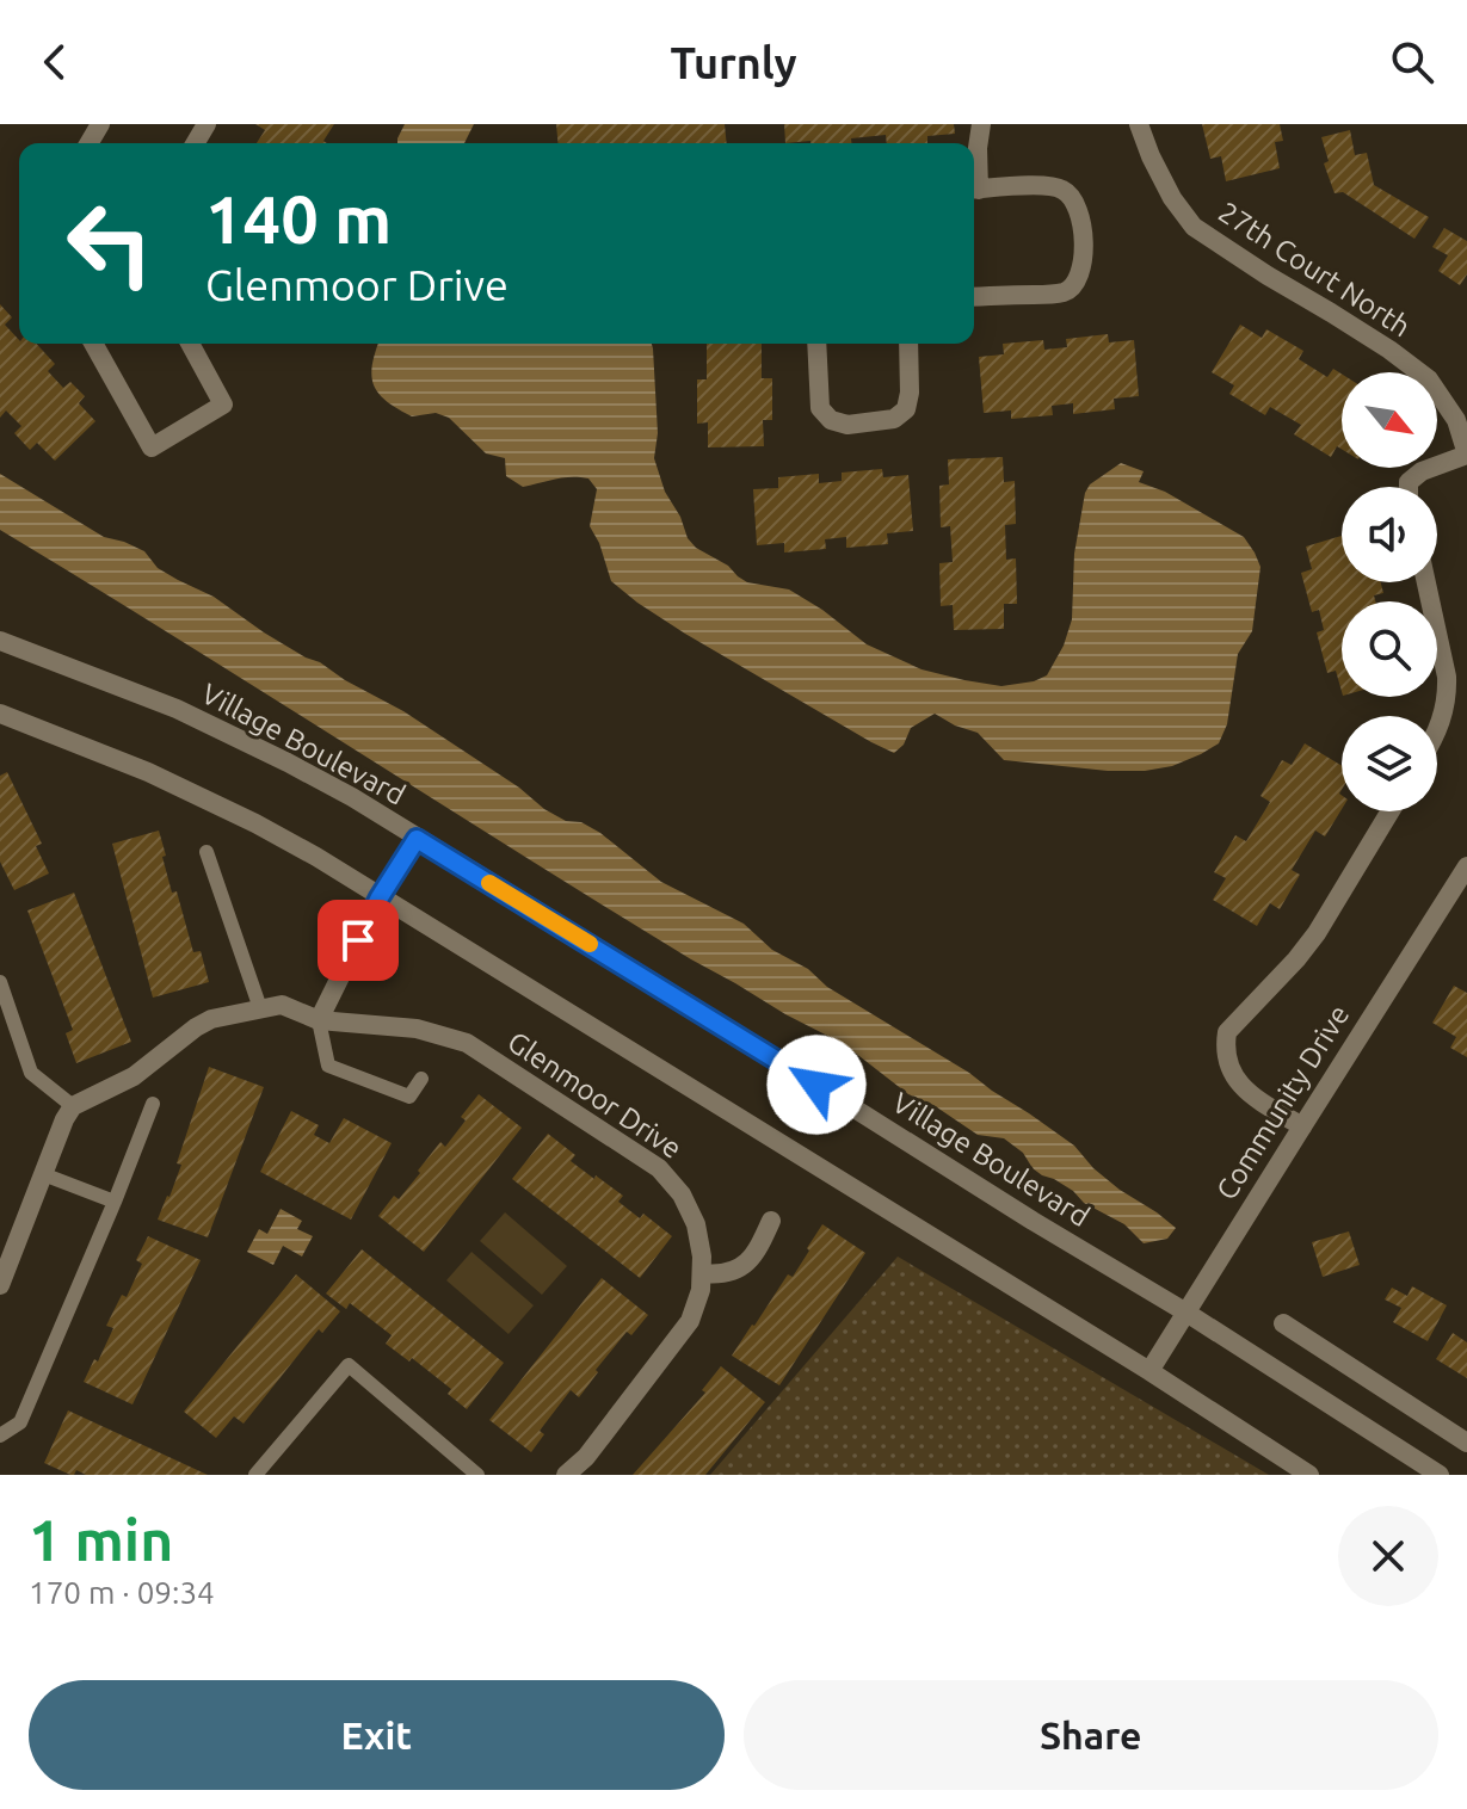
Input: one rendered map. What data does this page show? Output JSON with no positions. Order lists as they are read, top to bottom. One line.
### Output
{"streets":{"street":["27th Court North","Village Boulevard","Glenmoor Drive","Community Drive"]},"crossings":[["Village Boulevard","Community Drive"]],"north":"bottom right","page":{"header":"Turnly","turn":["140 m","Glenmoor Drive"],"heading":["1 min","170 m · 09:34"],"buttons":["Exit","Share"]}}
